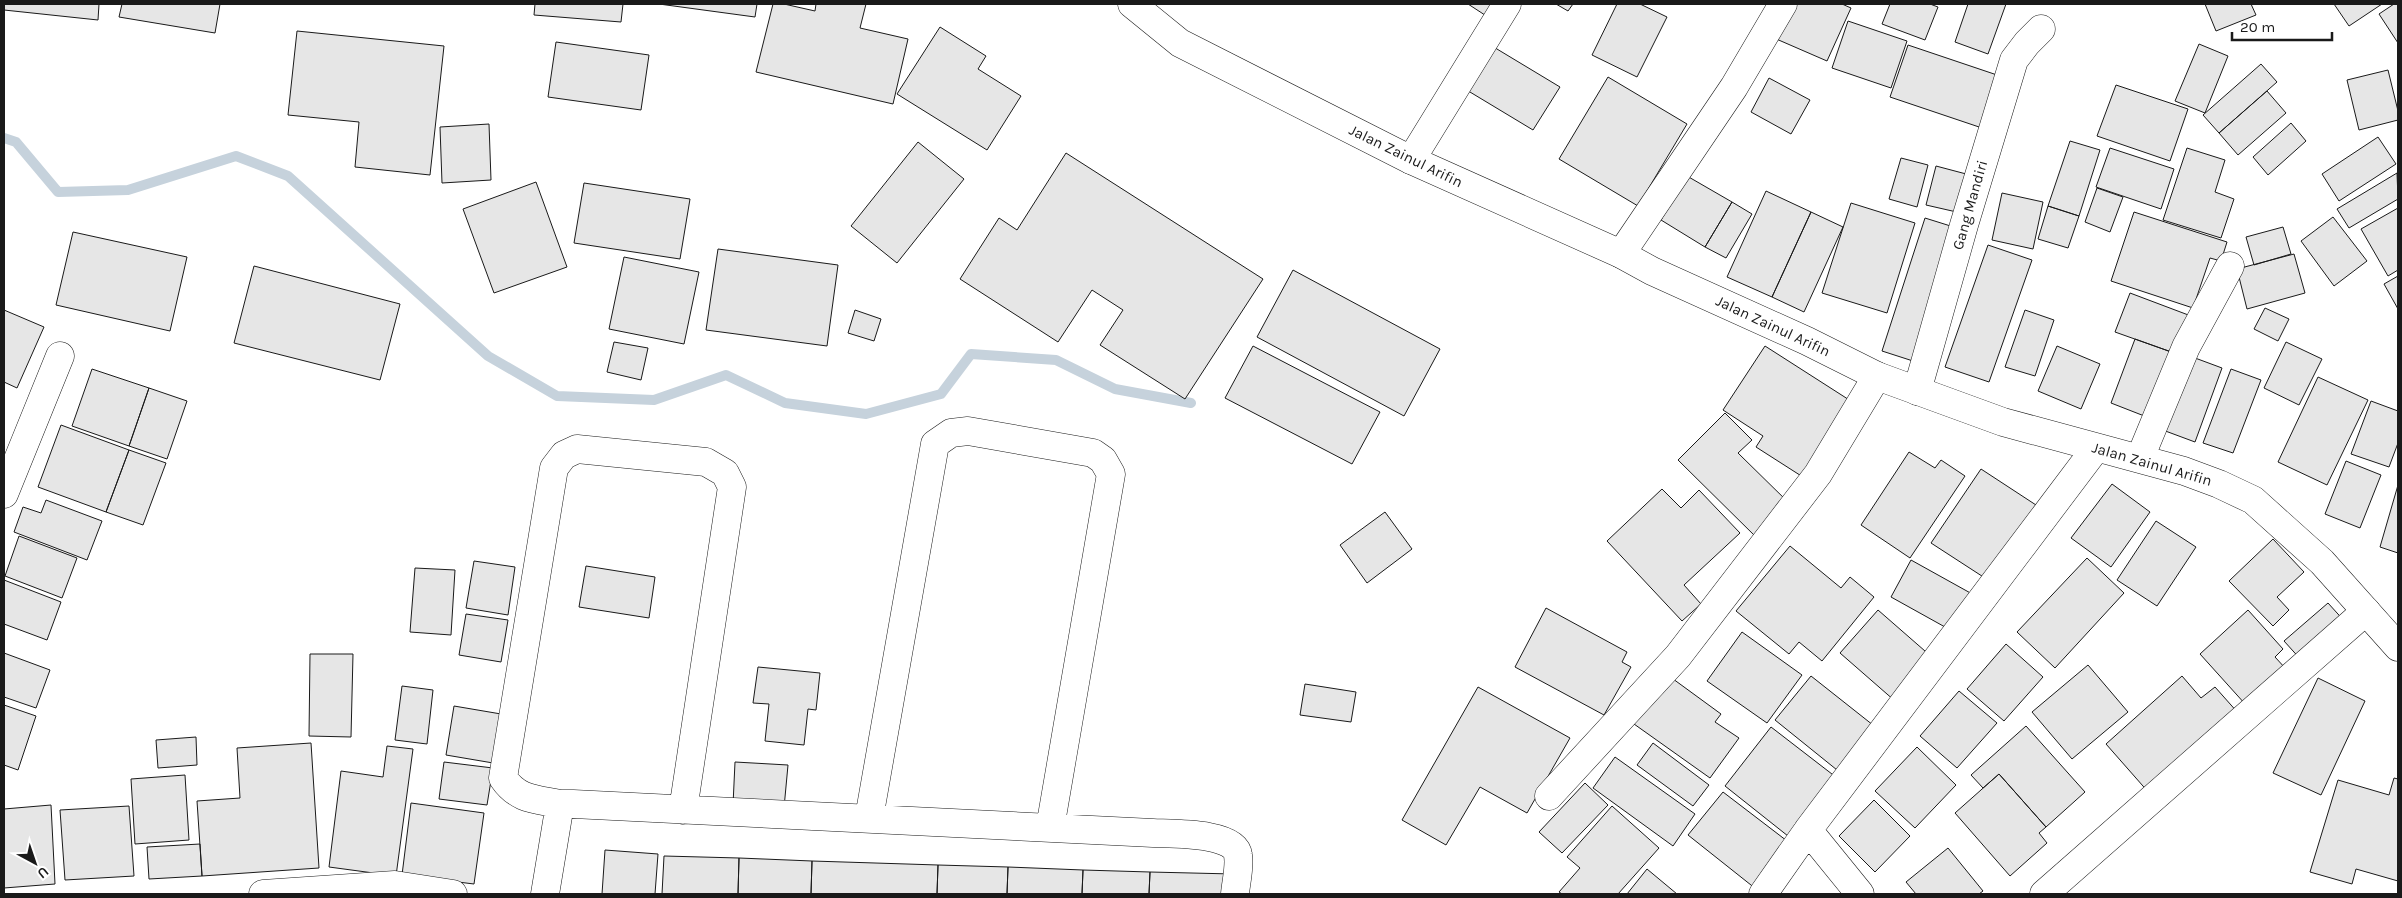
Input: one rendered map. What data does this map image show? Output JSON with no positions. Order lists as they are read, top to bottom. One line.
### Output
{"streets":{"street":["Jalan Zainul Arifin","Gang Mandiri"]},"crossings":[["Jalan Zainul Arifin","Gang Mandiri"]],"scale_bar":"20 m","north":"bottom right"}
